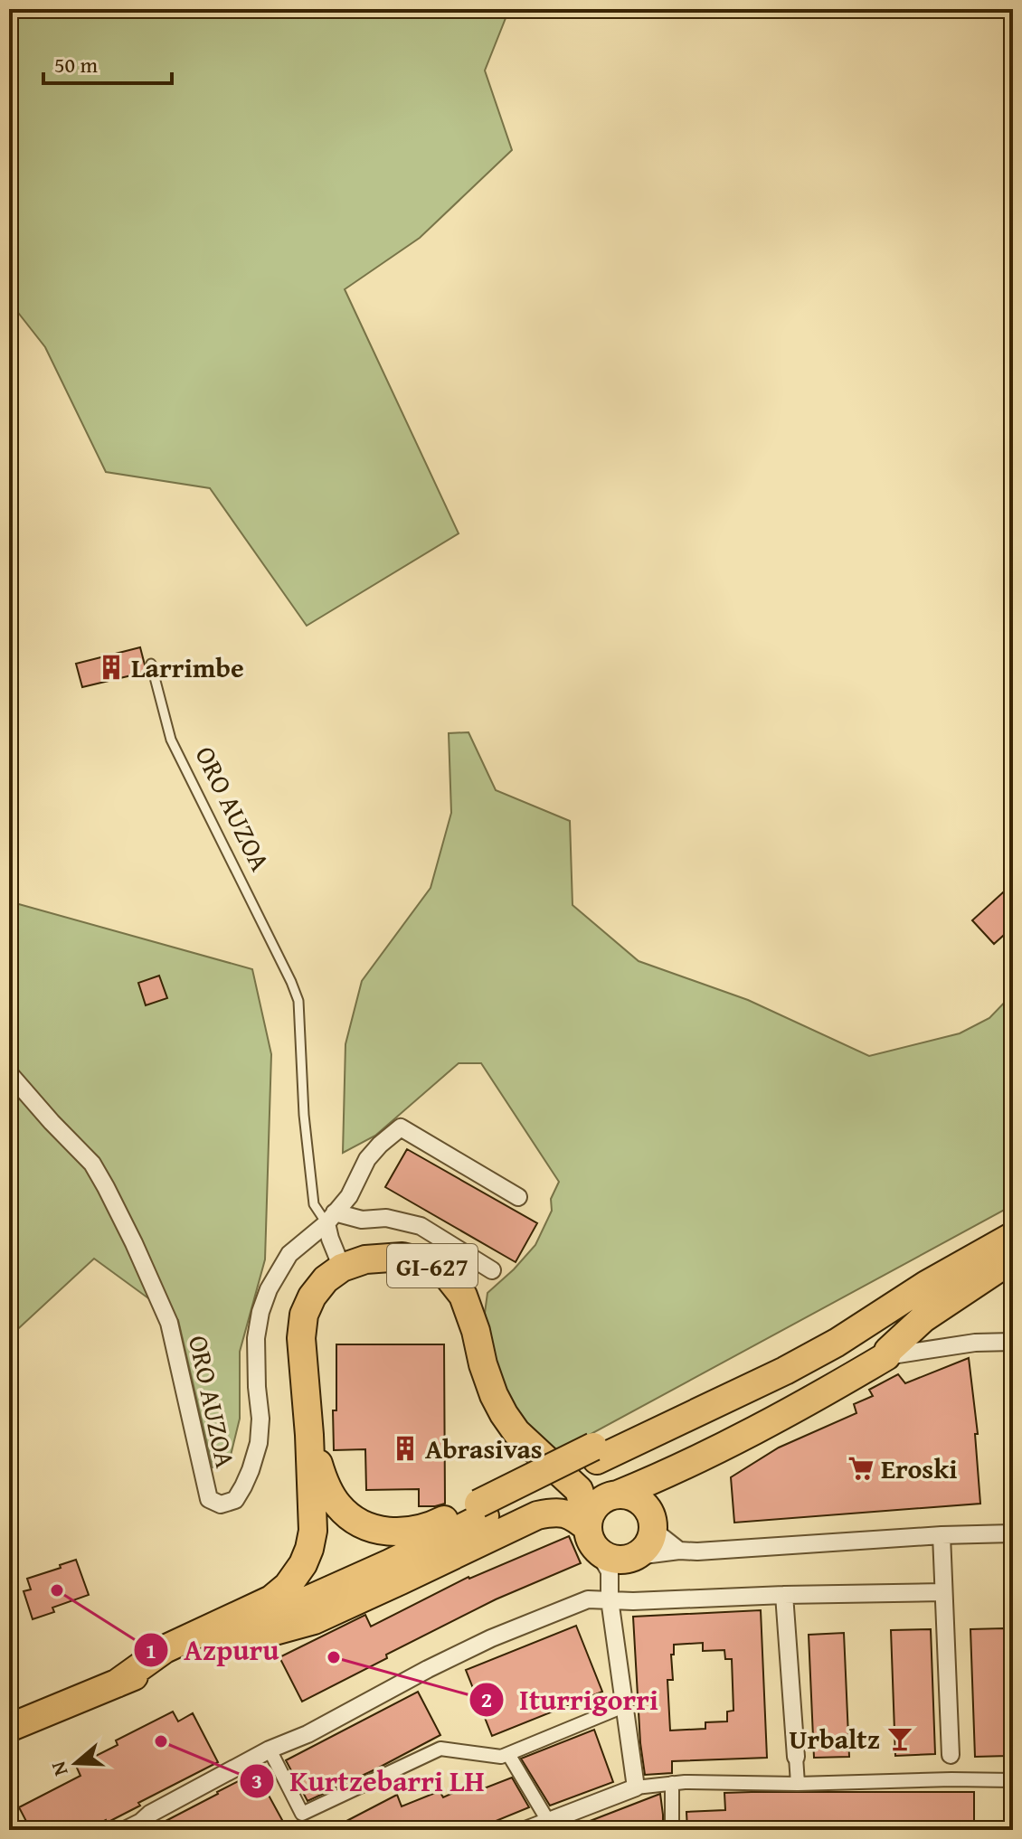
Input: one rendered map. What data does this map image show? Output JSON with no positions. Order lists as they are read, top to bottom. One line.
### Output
{"streets":{"main road":["GI-627"],"street":["ORO AUZOA"]},"crossings":[["ORO AUZOA","GI-627"]],"places":{"building":["Larrimbe","Abrasivas"],"supermarket":["Eroski"],"other":["Azpuru","Iturrigorri","Kurtzebarri LH"],"bar":["Urbaltz"]},"scale_bar":"50 m","north":"left"}
